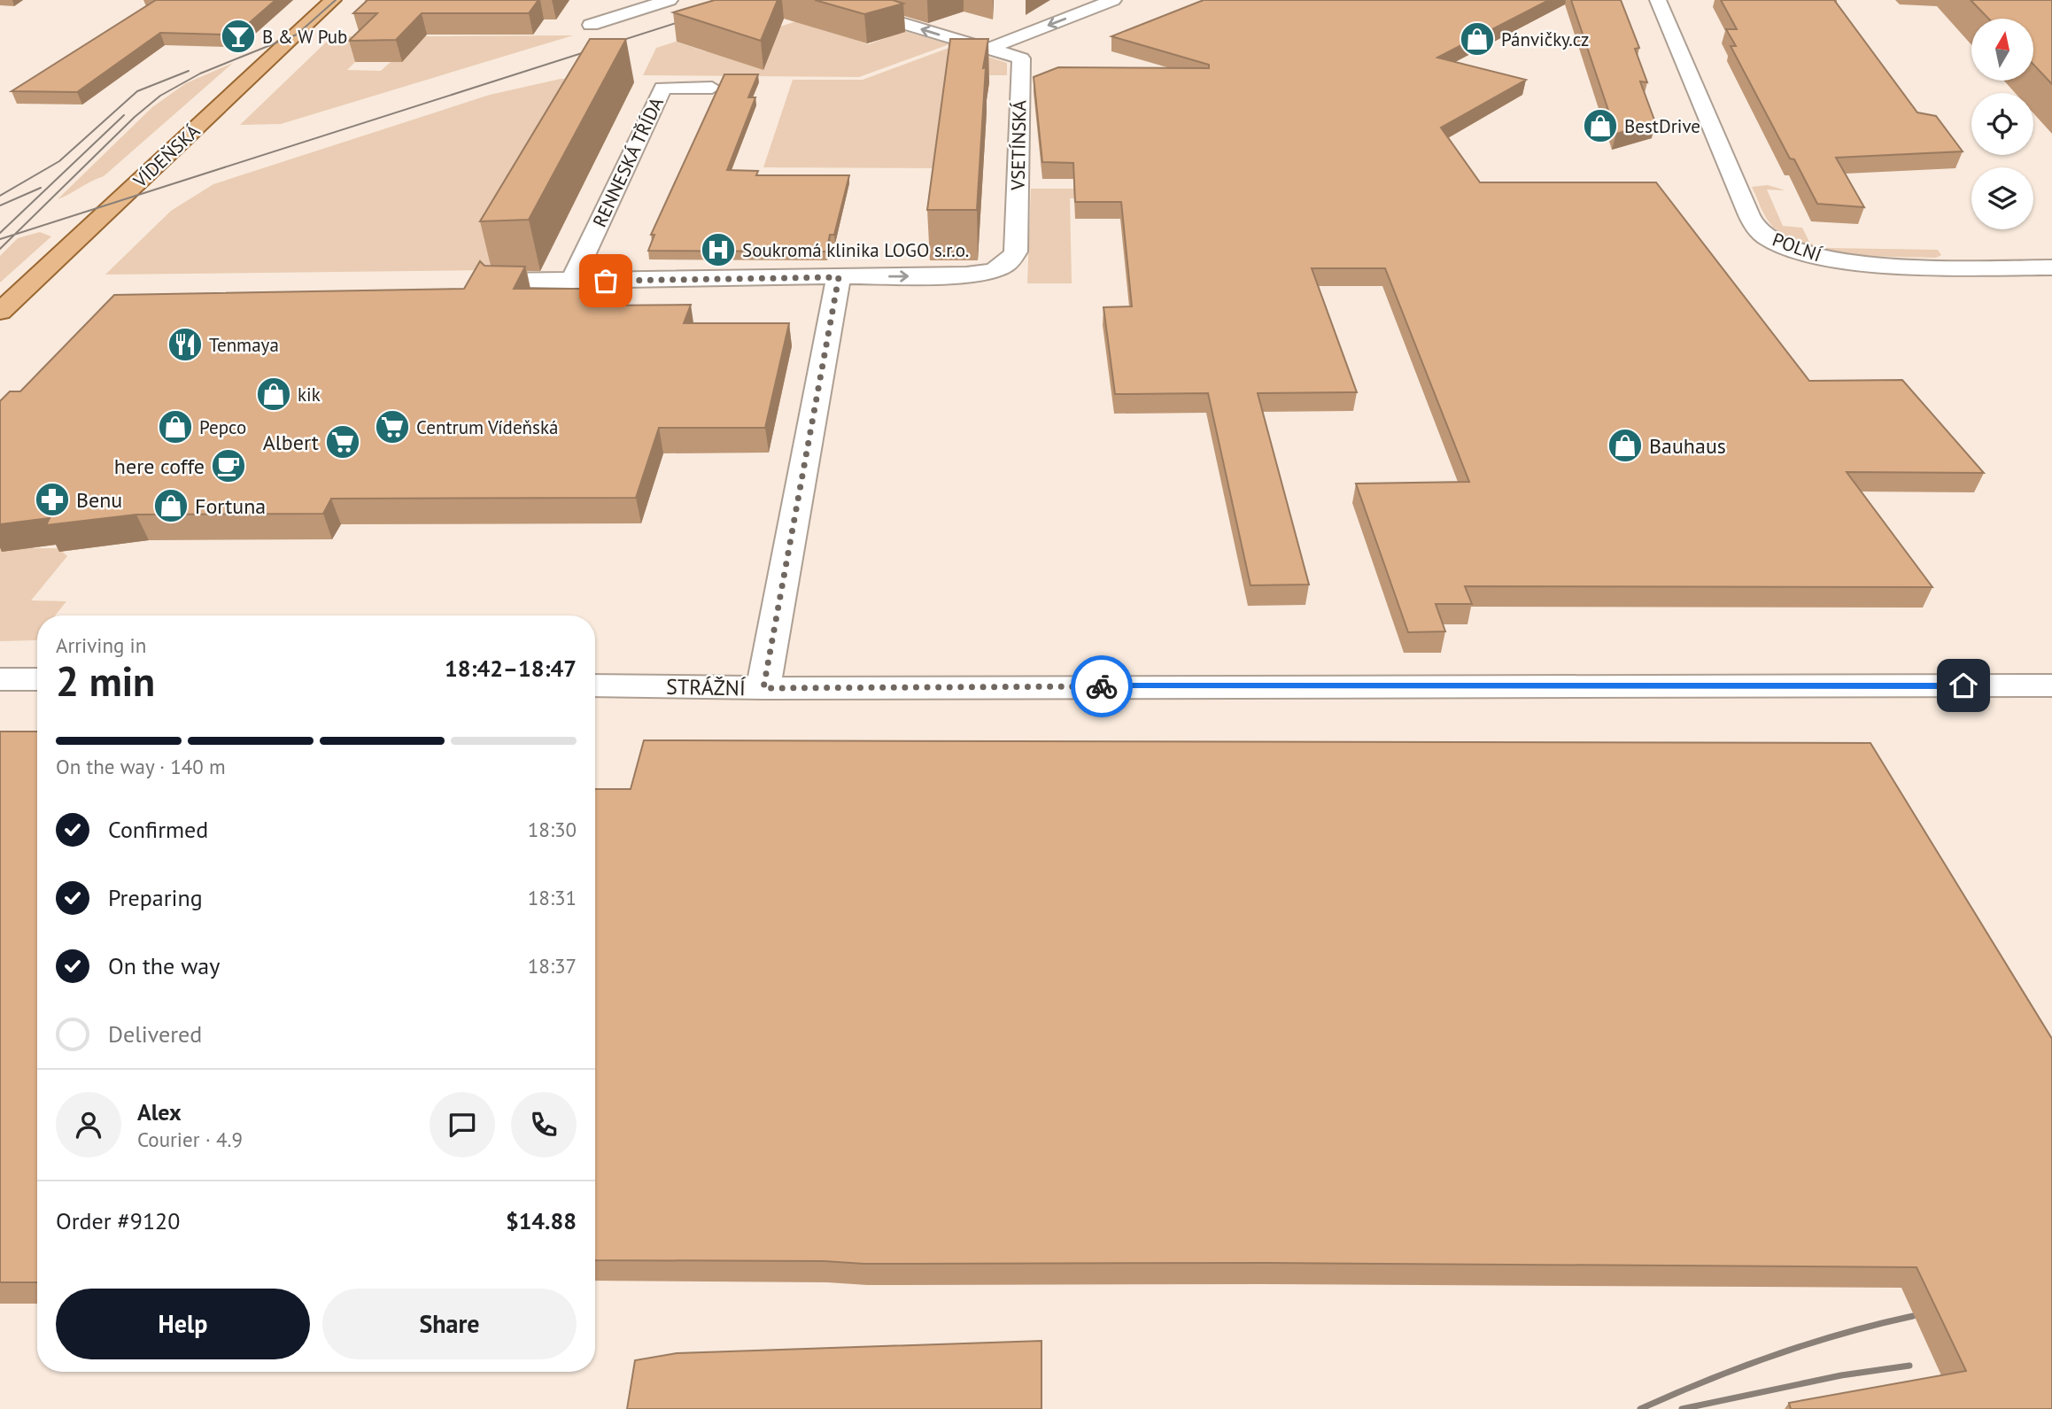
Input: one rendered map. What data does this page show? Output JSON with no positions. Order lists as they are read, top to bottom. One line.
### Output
{"streets":{"main road":["VÍDEŇSKÁ"],"street":["VSETÍNSKÁ","RENNESKÁ TŘÍDA","POLNÍ","STRÁŽNÍ"]},"crossings":[["VSETÍNSKÁ","RENNESKÁ TŘÍDA"]],"places":{"bar":["B & W Pub"],"shop":["Pánvičky.cz","BestDrive","kik","Pepco","Bauhaus","Fortuna"],"hospital":["Soukromá klinika LOGO s.r.o."],"restaurant":["Tenmaya"],"supermarket":["Centrum Vídeňská","Albert"],"cafe":["here coffe"],"pharmacy":["Benu"]},"north":"top","page":{"heading":["2 min","Arriving in","18:42–18:47"],"panel":["Alex","Courier · 4.9","Order #9120","$14.88"],"bar":"On the way · 140 m","list":[["Confirmed","18:30"],["Preparing","18:31"],["On the way","18:37"],"Delivered"],"buttons":["Help","Share"]}}
